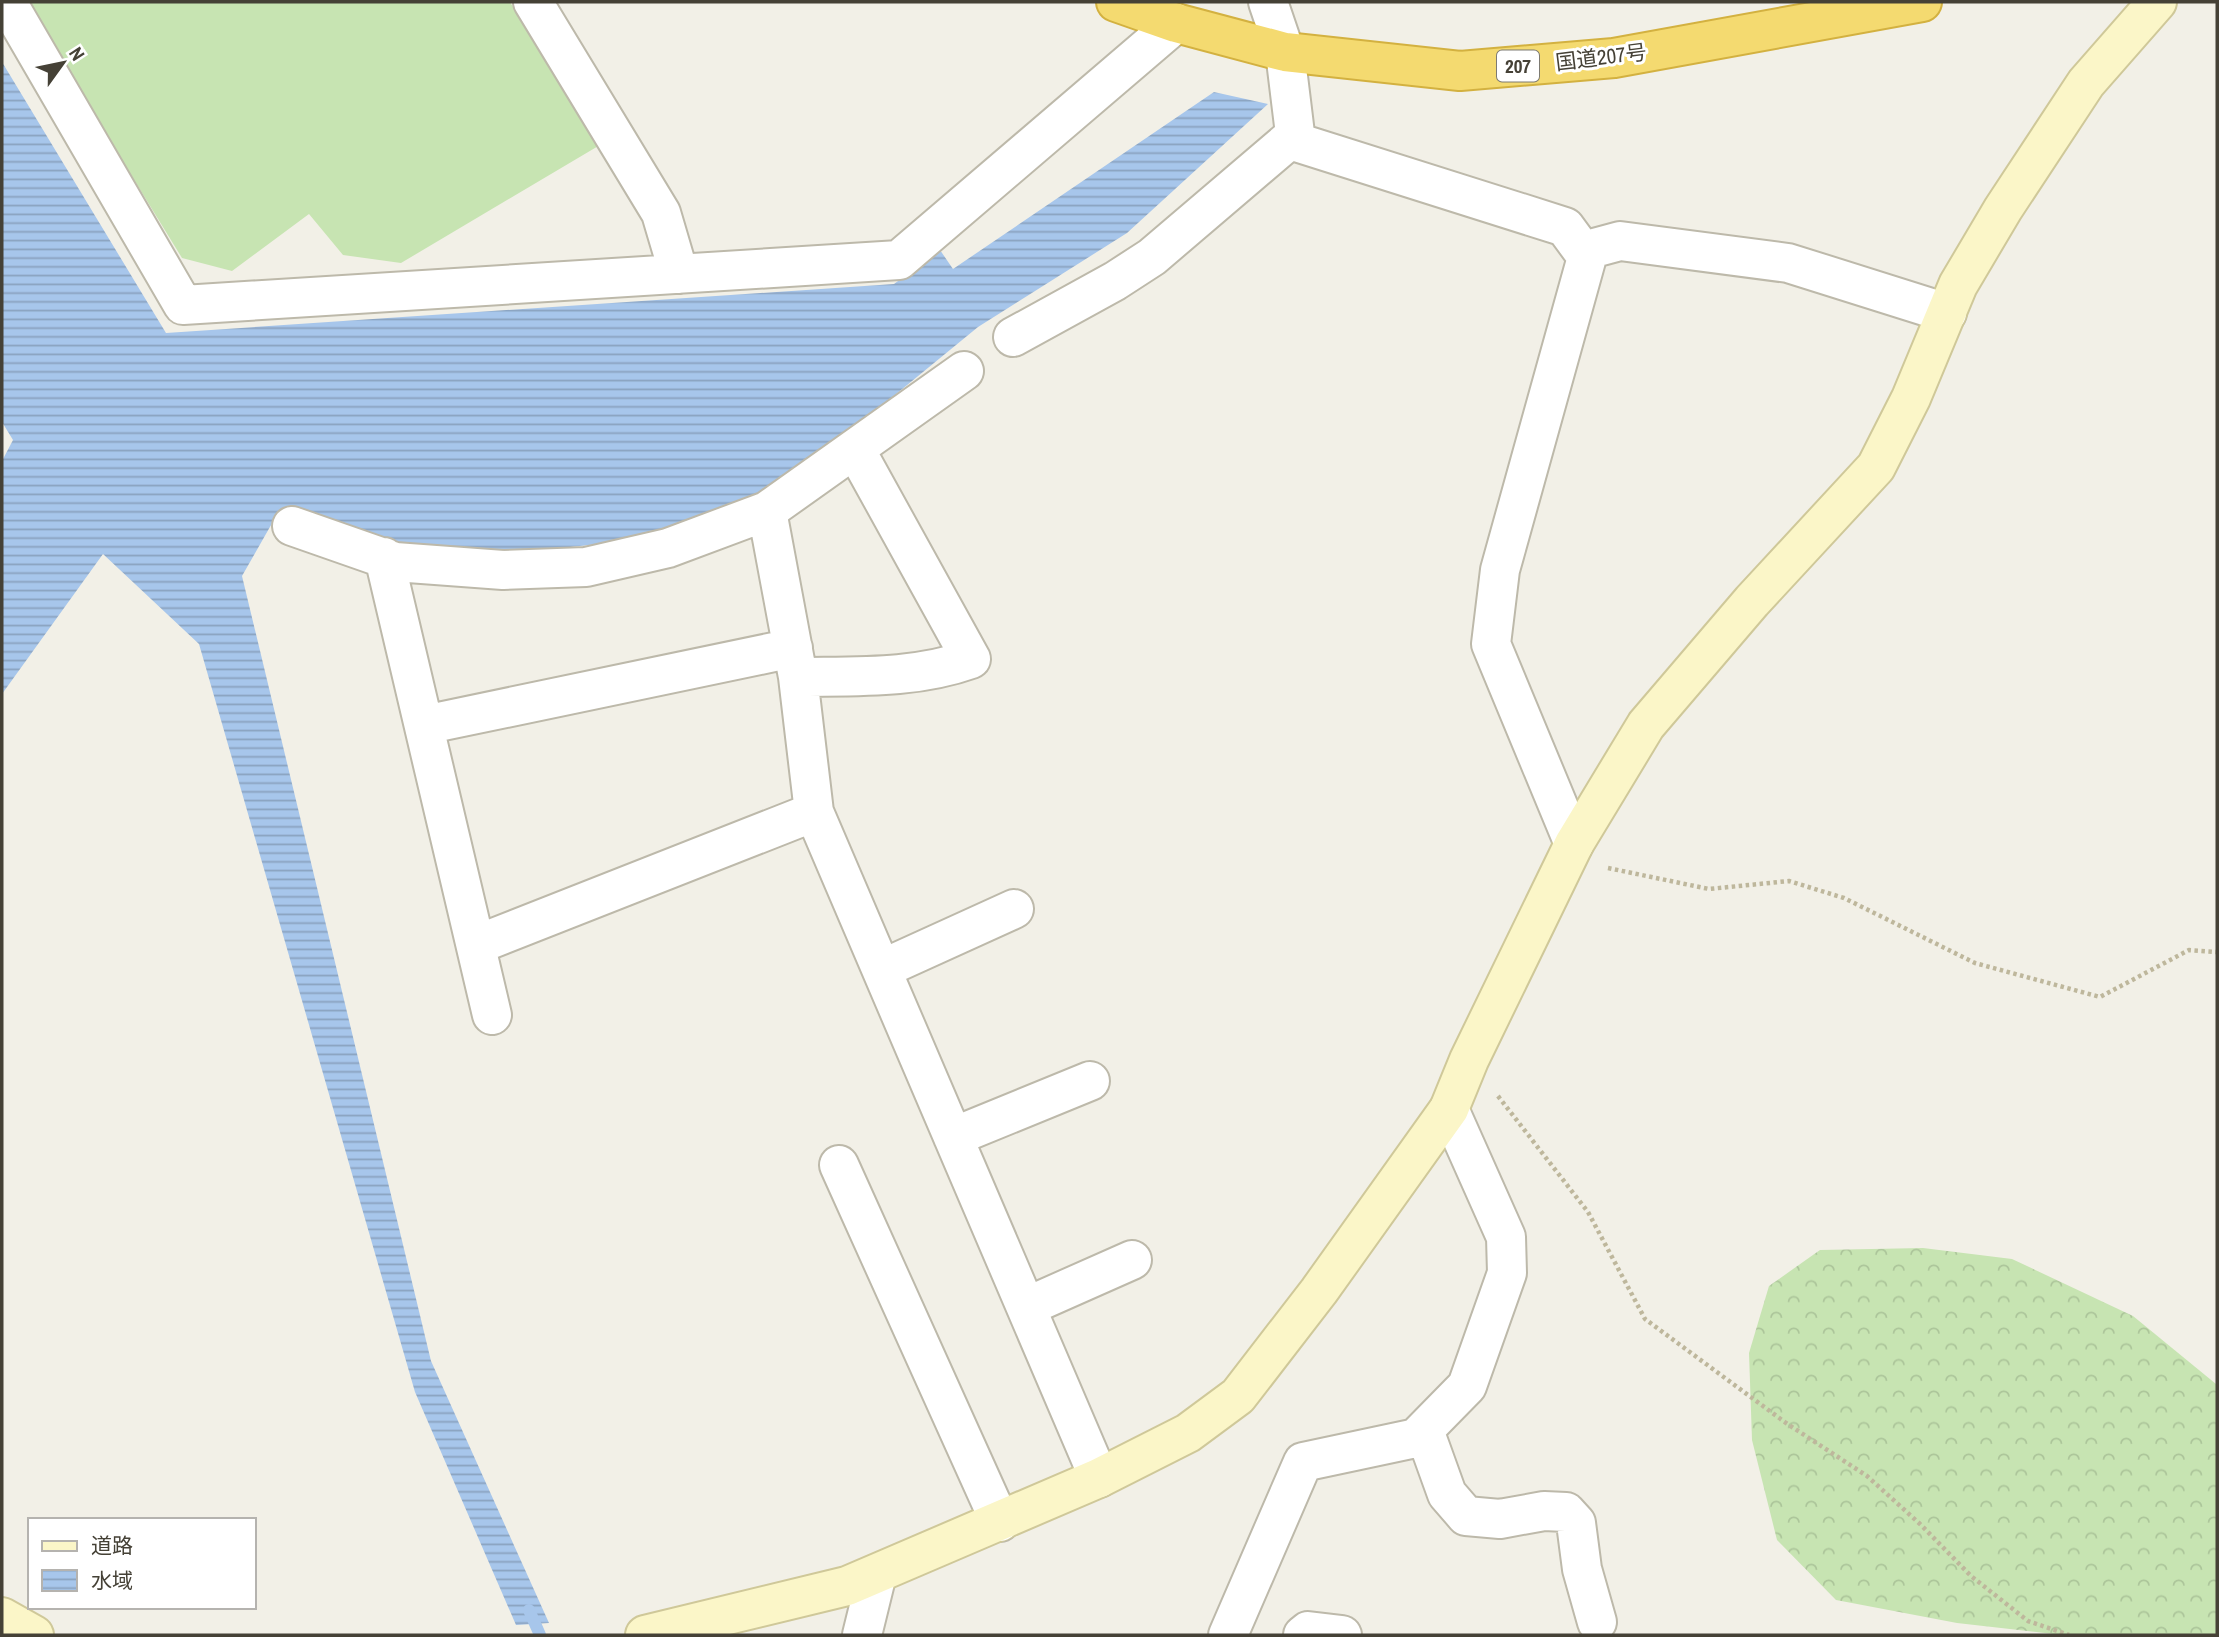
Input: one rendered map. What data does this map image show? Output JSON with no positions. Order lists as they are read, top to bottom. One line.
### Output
{"streets":{"highway":["国道207号","207"]},"legend":["道路","水域"],"north":"top right"}
